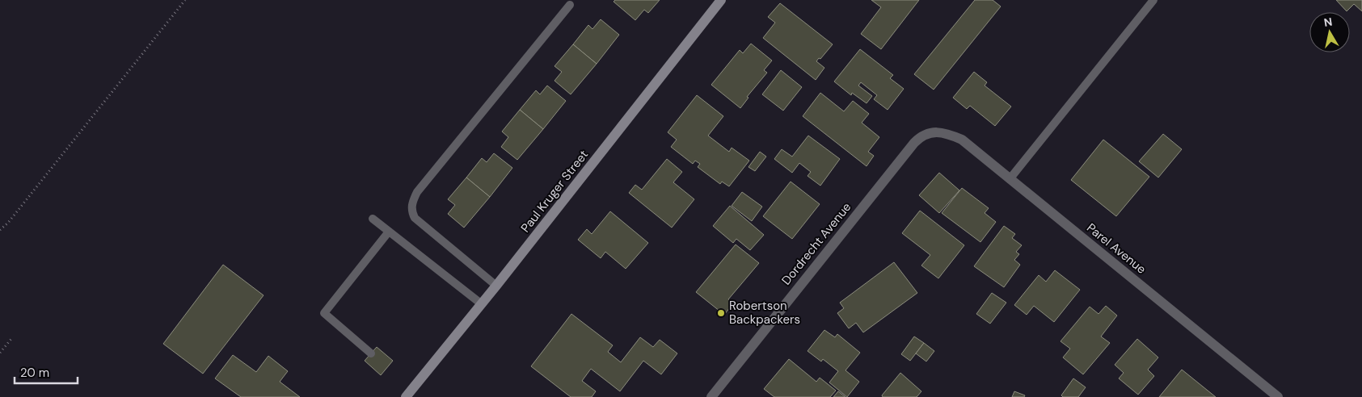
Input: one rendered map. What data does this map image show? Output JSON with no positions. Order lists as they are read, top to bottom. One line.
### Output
{"streets":{"street":["Paul Kruger Street","Dordrecht Avenue","Parel Avenue"]},"crossings":[["Dordrecht Avenue","Parel Avenue"]],"places":["Robertson Backpackers"],"scale_bar":"20 m","north":"top"}
